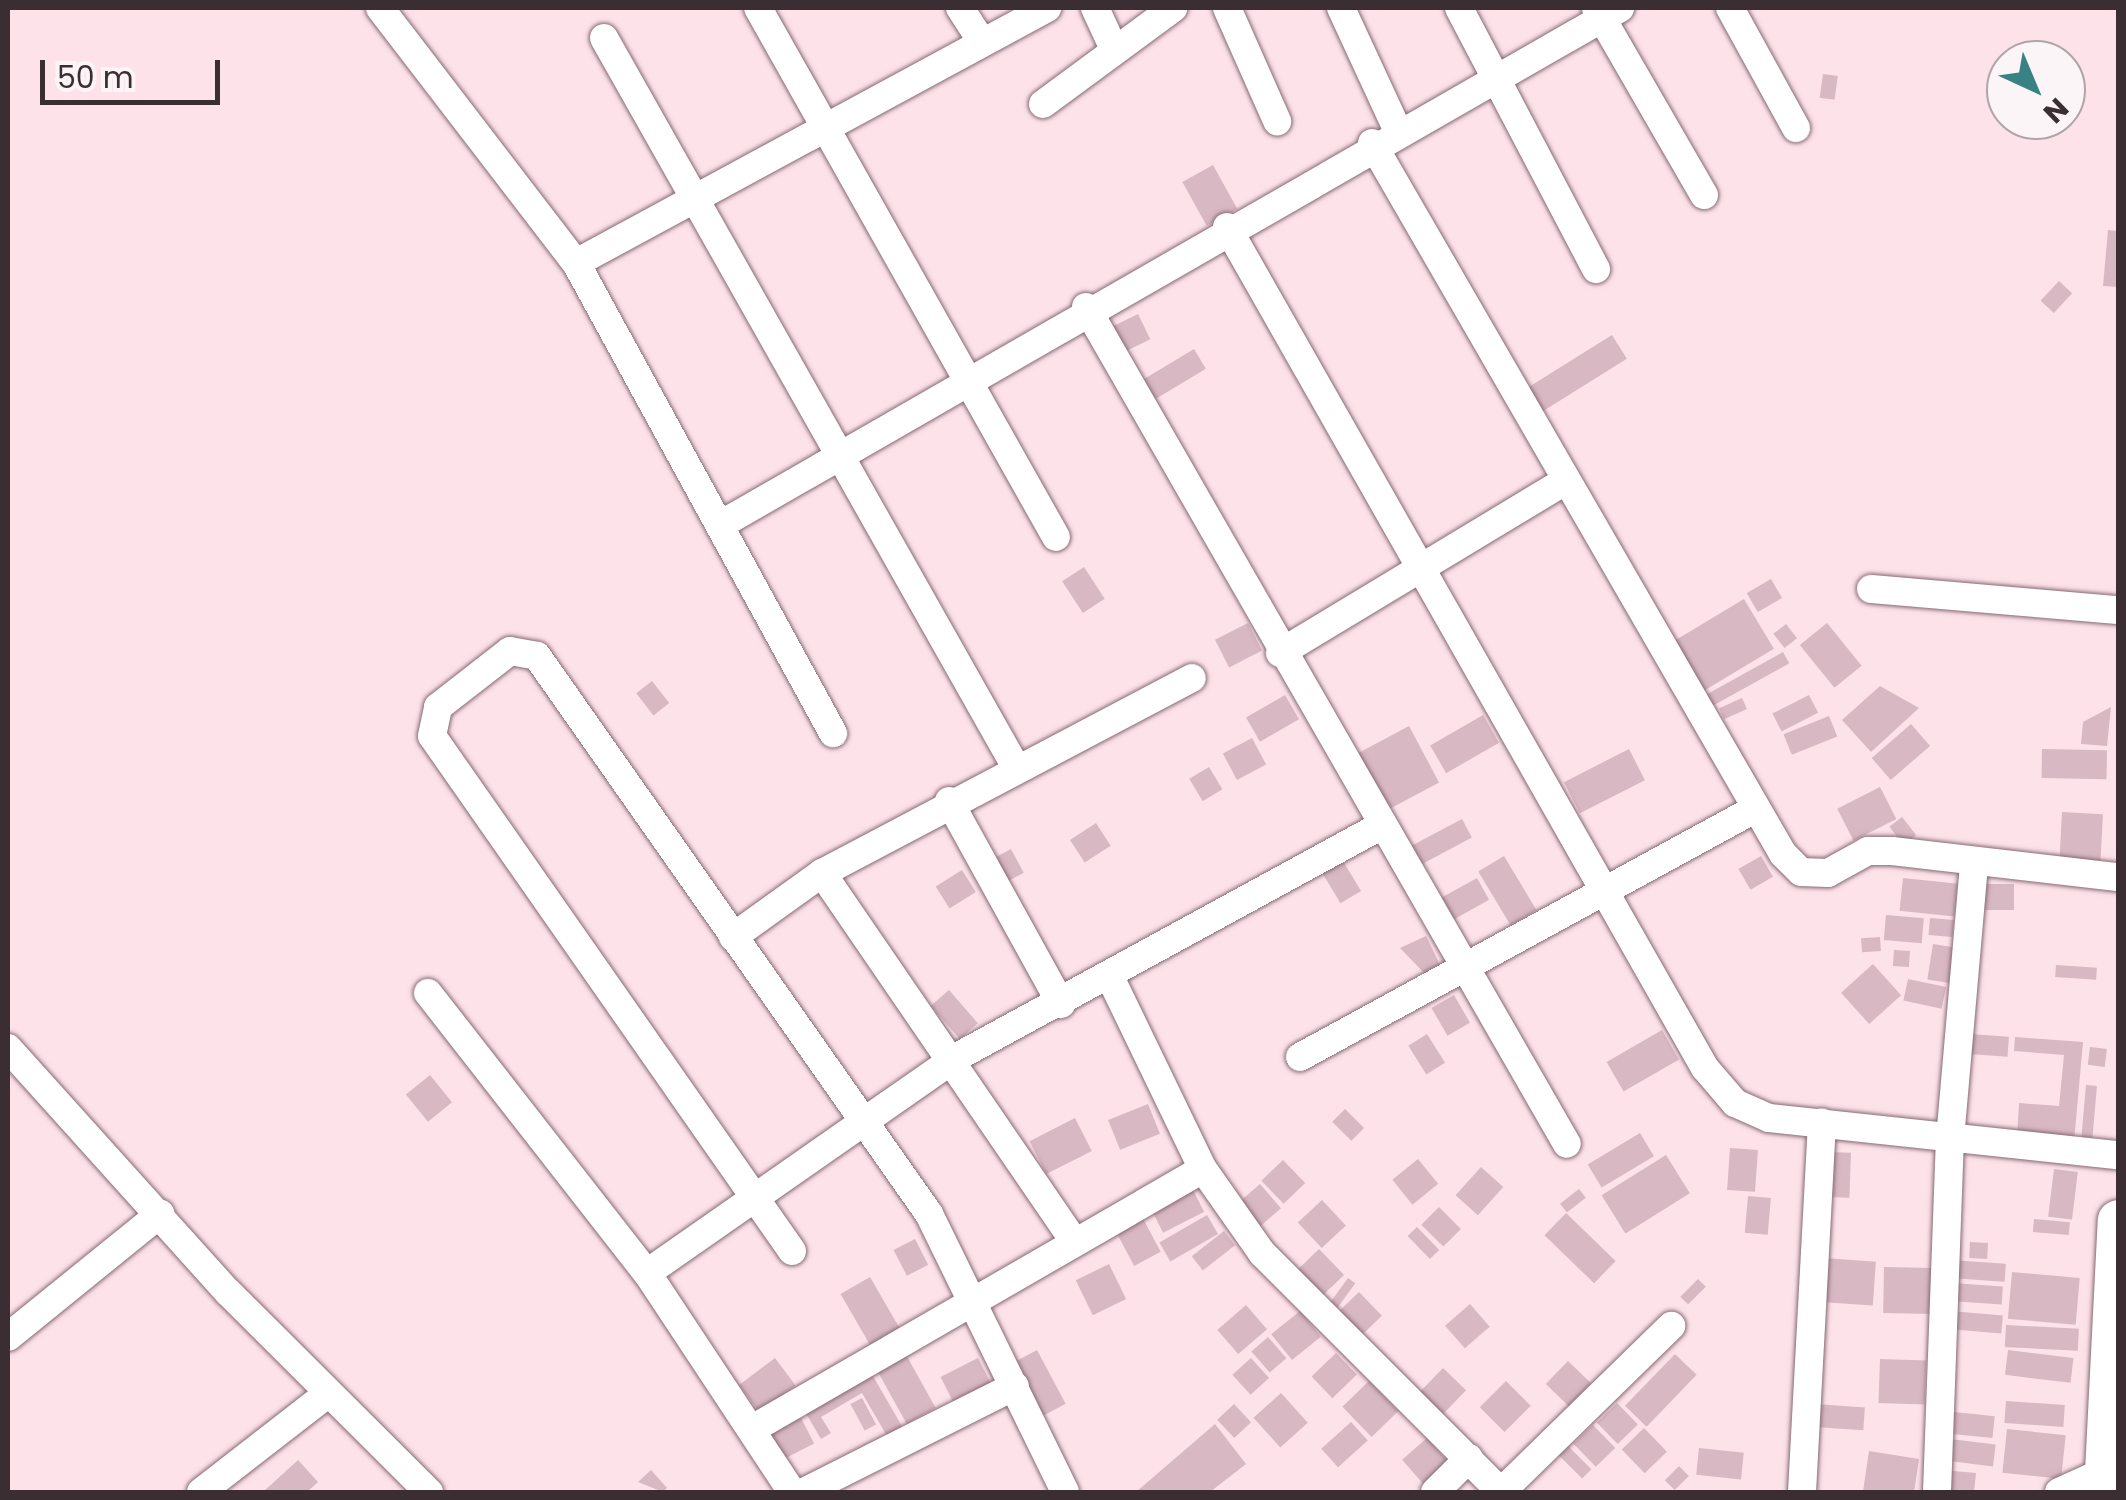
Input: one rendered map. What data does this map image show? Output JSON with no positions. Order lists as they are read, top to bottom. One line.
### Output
{"scale_bar":"50 m","north":"bottom right"}
